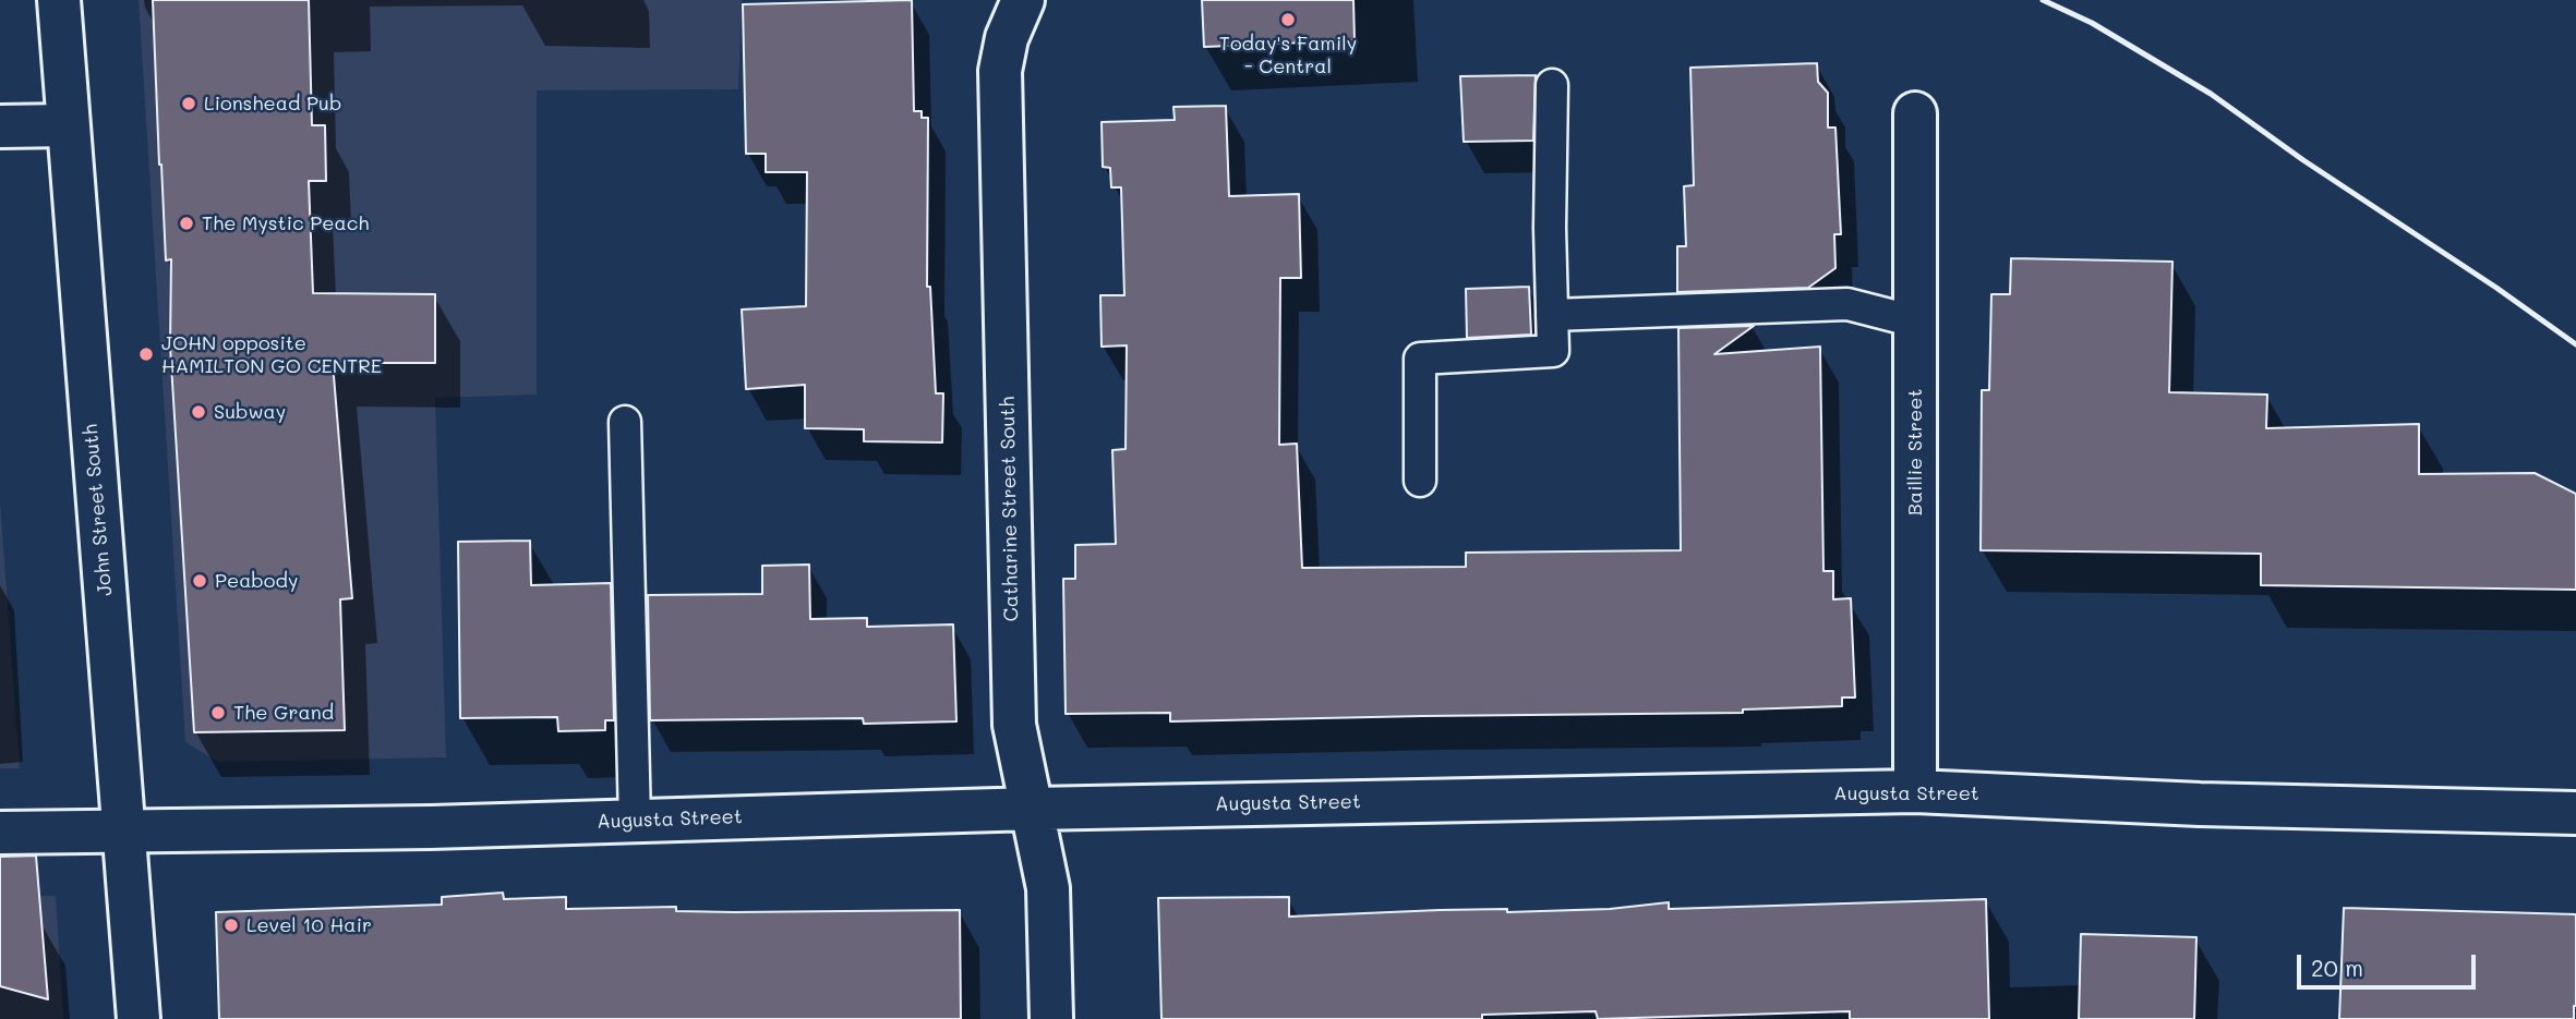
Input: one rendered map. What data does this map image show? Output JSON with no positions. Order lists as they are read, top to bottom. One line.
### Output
{"streets":{"street":["Baillie Street","Catharine Street South","John Street South","Augusta Street"]},"crossings":[["Baillie Street","Augusta Street"],["Catharine Street South","Augusta Street"],["John Street South","Augusta Street"]],"places":["Today's Family - Central","Lionshead Pub","The Mystic Peach","JOHN opposite HAMILTON GO CENTRE","Subway","Peabody","The Grand","Level 10 Hair"],"scale_bar":"20 m"}
